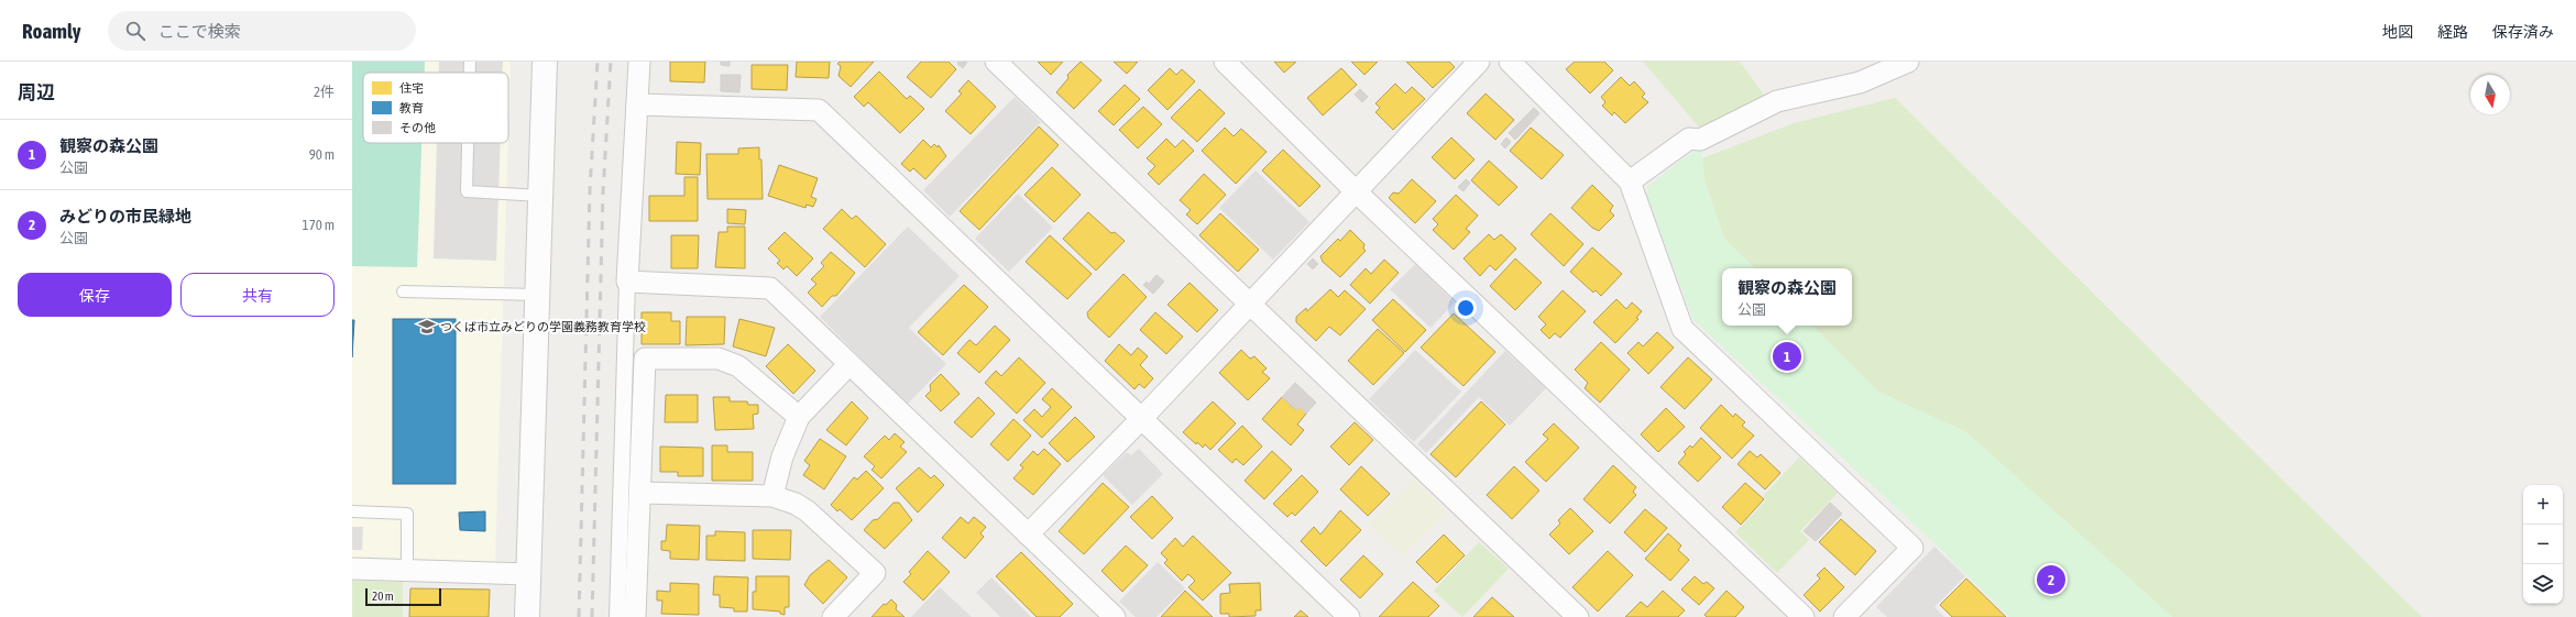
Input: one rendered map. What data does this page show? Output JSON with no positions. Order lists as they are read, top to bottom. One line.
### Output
{"places":{"school or university":["つくば市立みどりの学園義務教育学校"]},"legend":["住宅","教育","その他"],"scale_bar":"20 m","north":"bottom","page":{"header":"Roamly","search":"ここで検索","nav":["地図","経路","保存済み"],"heading":["周辺","2件"],"list":[{"mark":"1","name":"観察の森公園","note":"公園","value":"90 m"},{"mark":"2","name":"みどりの市民緑地","note":"公園","value":"170 m"}],"buttons":["保存","共有"],"popup":["観察の森公園","公園"],"pins":["1","2"],"map_buttons":["+","−"],"scale":"20 m"}}
